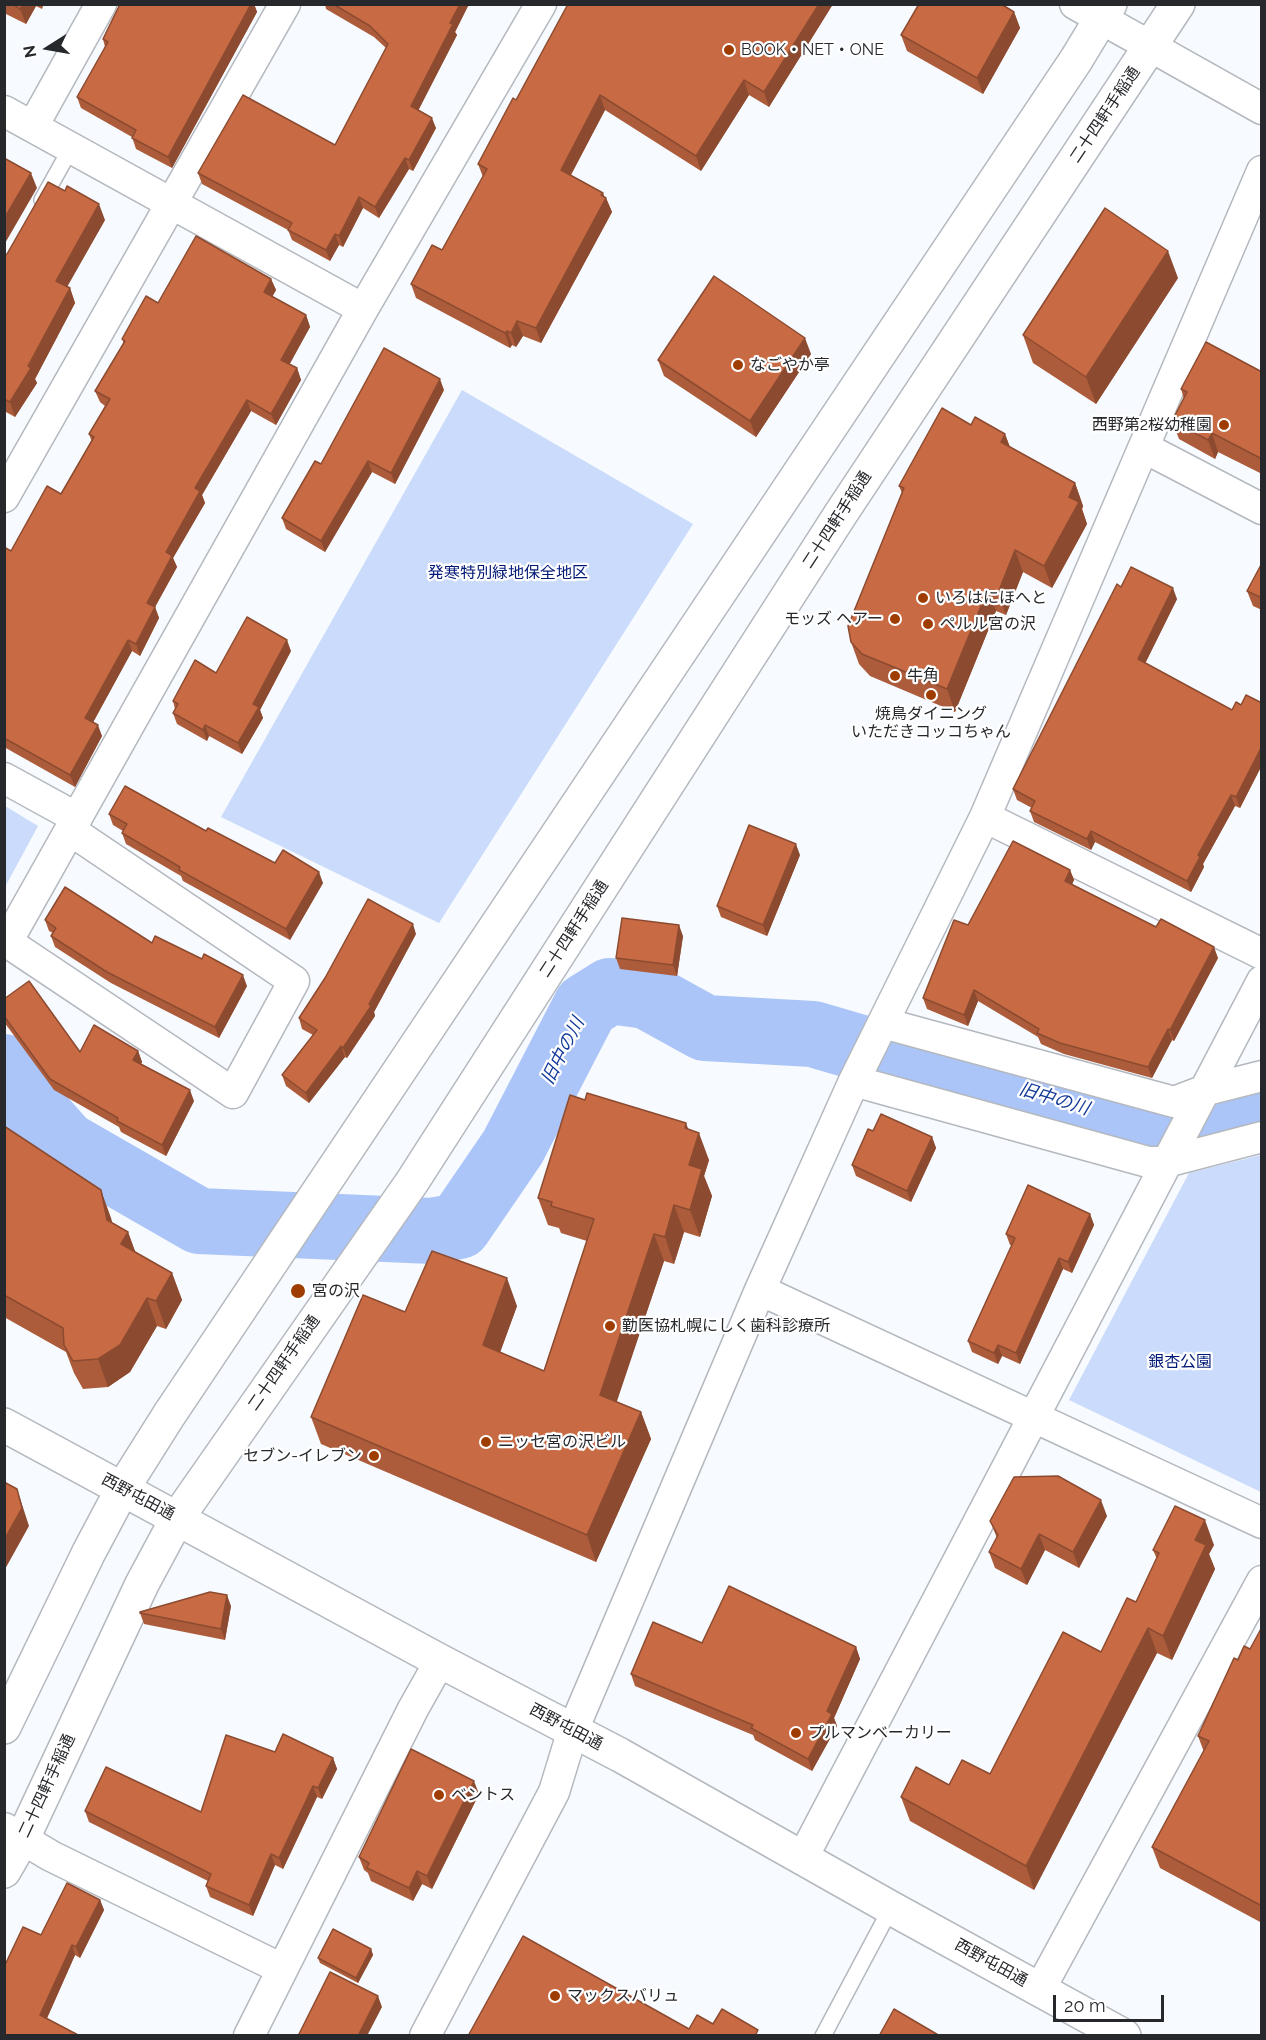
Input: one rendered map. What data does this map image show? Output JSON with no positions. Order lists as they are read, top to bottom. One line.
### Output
{"streets":{"street":["二十四軒手稲通","西野屯田通"]},"crossings":[["二十四軒手稲通","西野屯田通"]],"water":["旧中の川"],"parks":["発寒特別緑地保全地区","銀杏公園"],"places":["BOOK・NET・ONE","なごやか亭","西野第2桜幼稚園","いろはにほへと","モッズ ヘアー","ペルル宮の沢","牛角","焼鳥ダイニング いただきコッコちゃん","宮の沢","勤医協札幌にしく歯科診療所","ニッセ宮の沢ビル","セブン-イレブン","プルマンベーカリー","ベントス","マックスバリュ"],"scale_bar":"20 m","north":"left"}
